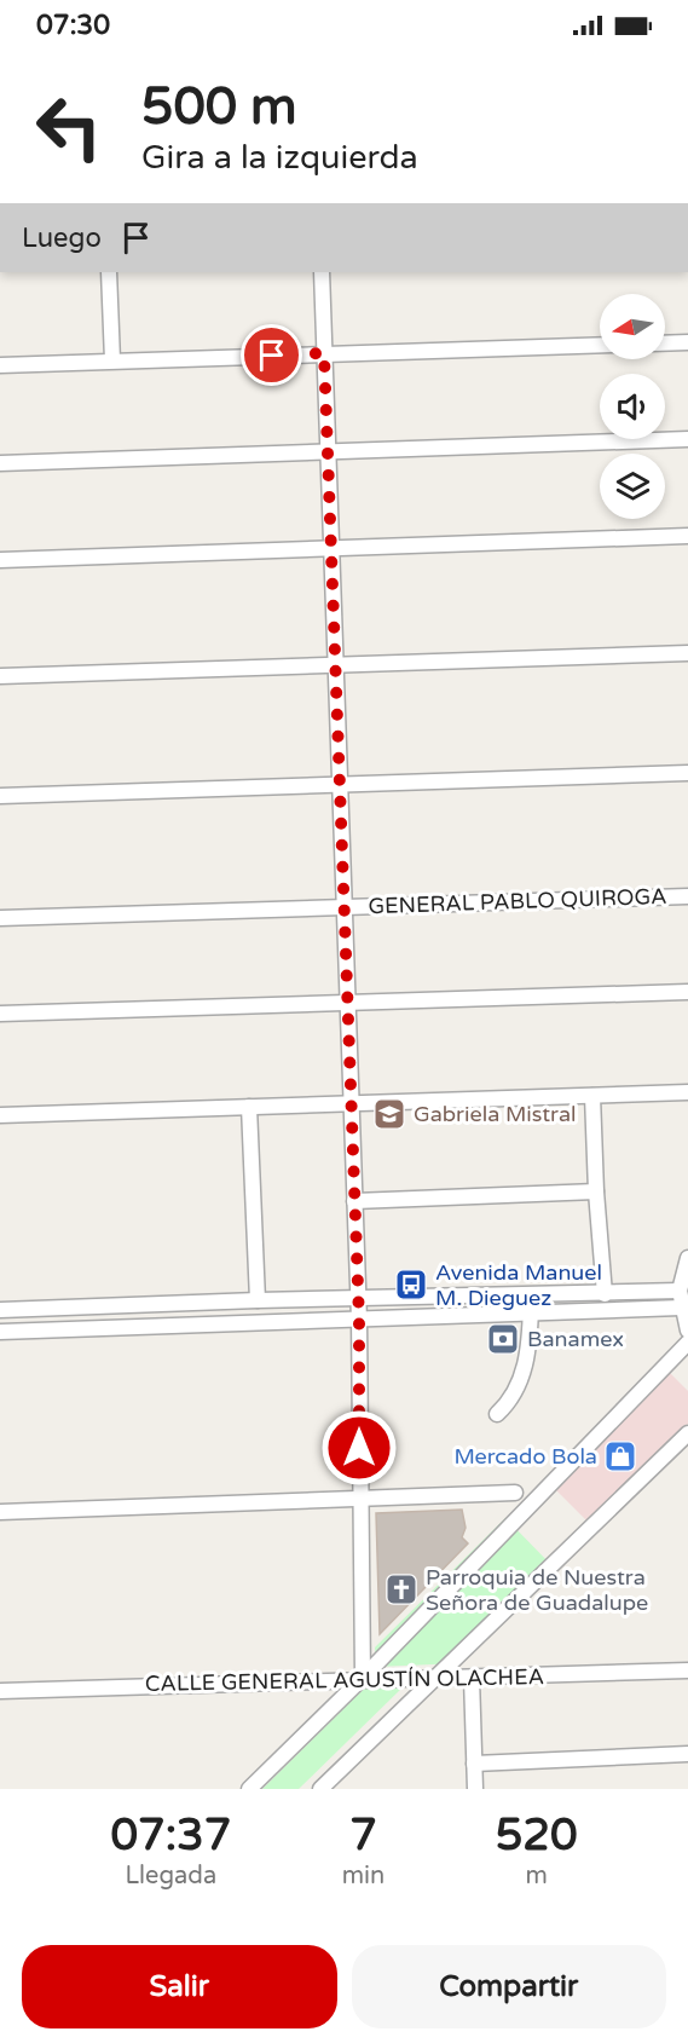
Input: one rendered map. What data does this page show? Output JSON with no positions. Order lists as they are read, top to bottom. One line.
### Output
{"streets":{"street":["GENERAL PABLO QUIROGA","CALLE GENERAL AGUSTÍN OLACHEA"]},"places":{"school or university":["Gabriela Mistral"],"bus stop":["Avenida Manuel M. Dieguez"],"bank":["Banamex"],"shop":["Mercado Bola"],"church":["Parroquia de Nuestra Señora de Guadalupe"]},"north":"left","page":{"status":"07:30","turn":["500 m","Gira a la izquierda"],"then":"Luego","eta":["07:37","Llegada","7","min","520","m"],"buttons":["Salir","Compartir"]}}
